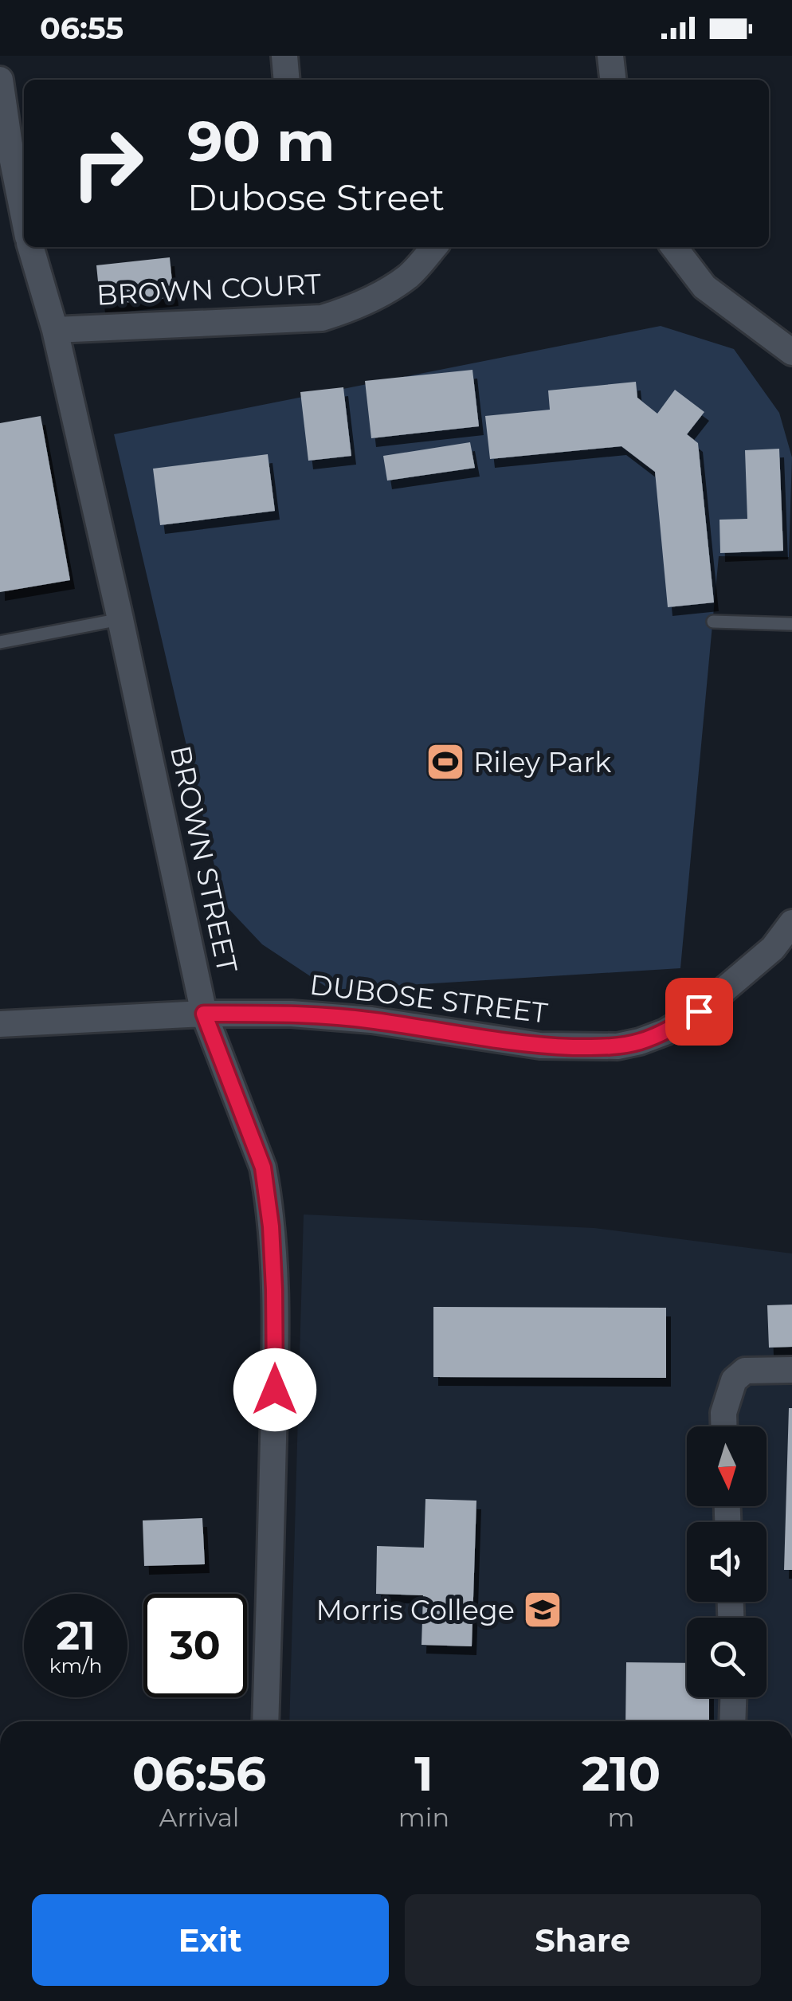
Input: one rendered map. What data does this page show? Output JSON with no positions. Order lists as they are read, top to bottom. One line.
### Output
{"streets":{"street":["BROWN COURT","BROWN STREET","DUBOSE STREET"]},"crossings":[["BROWN COURT","BROWN STREET"],["BROWN STREET","DUBOSE STREET"]],"places":{"sports":["Riley Park"],"school or university":["Morris College"]},"north":"bottom","page":{"status":"06:55","turn":["90 m","Dubose Street"],"speed":"21 km/h","limit":"30","eta":["06:56","Arrival","1","min","210","m"],"buttons":["Exit","Share"]}}
